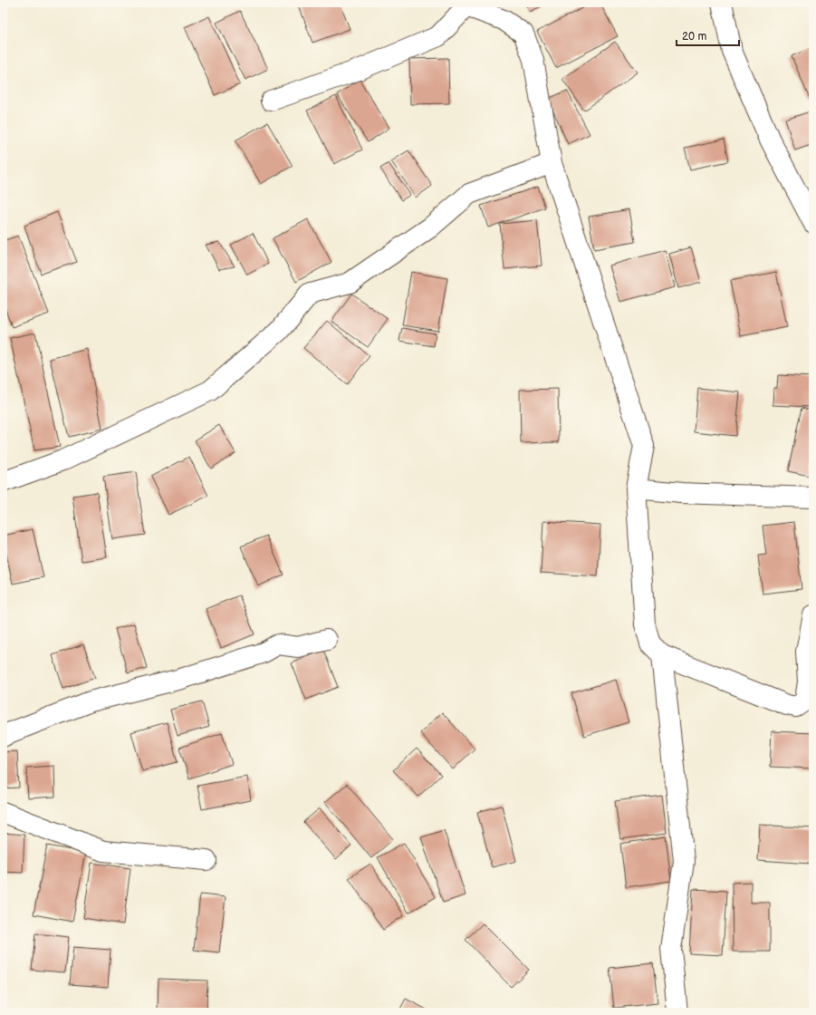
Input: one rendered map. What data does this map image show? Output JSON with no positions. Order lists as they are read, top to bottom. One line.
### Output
{"scale_bar":"20 m"}
